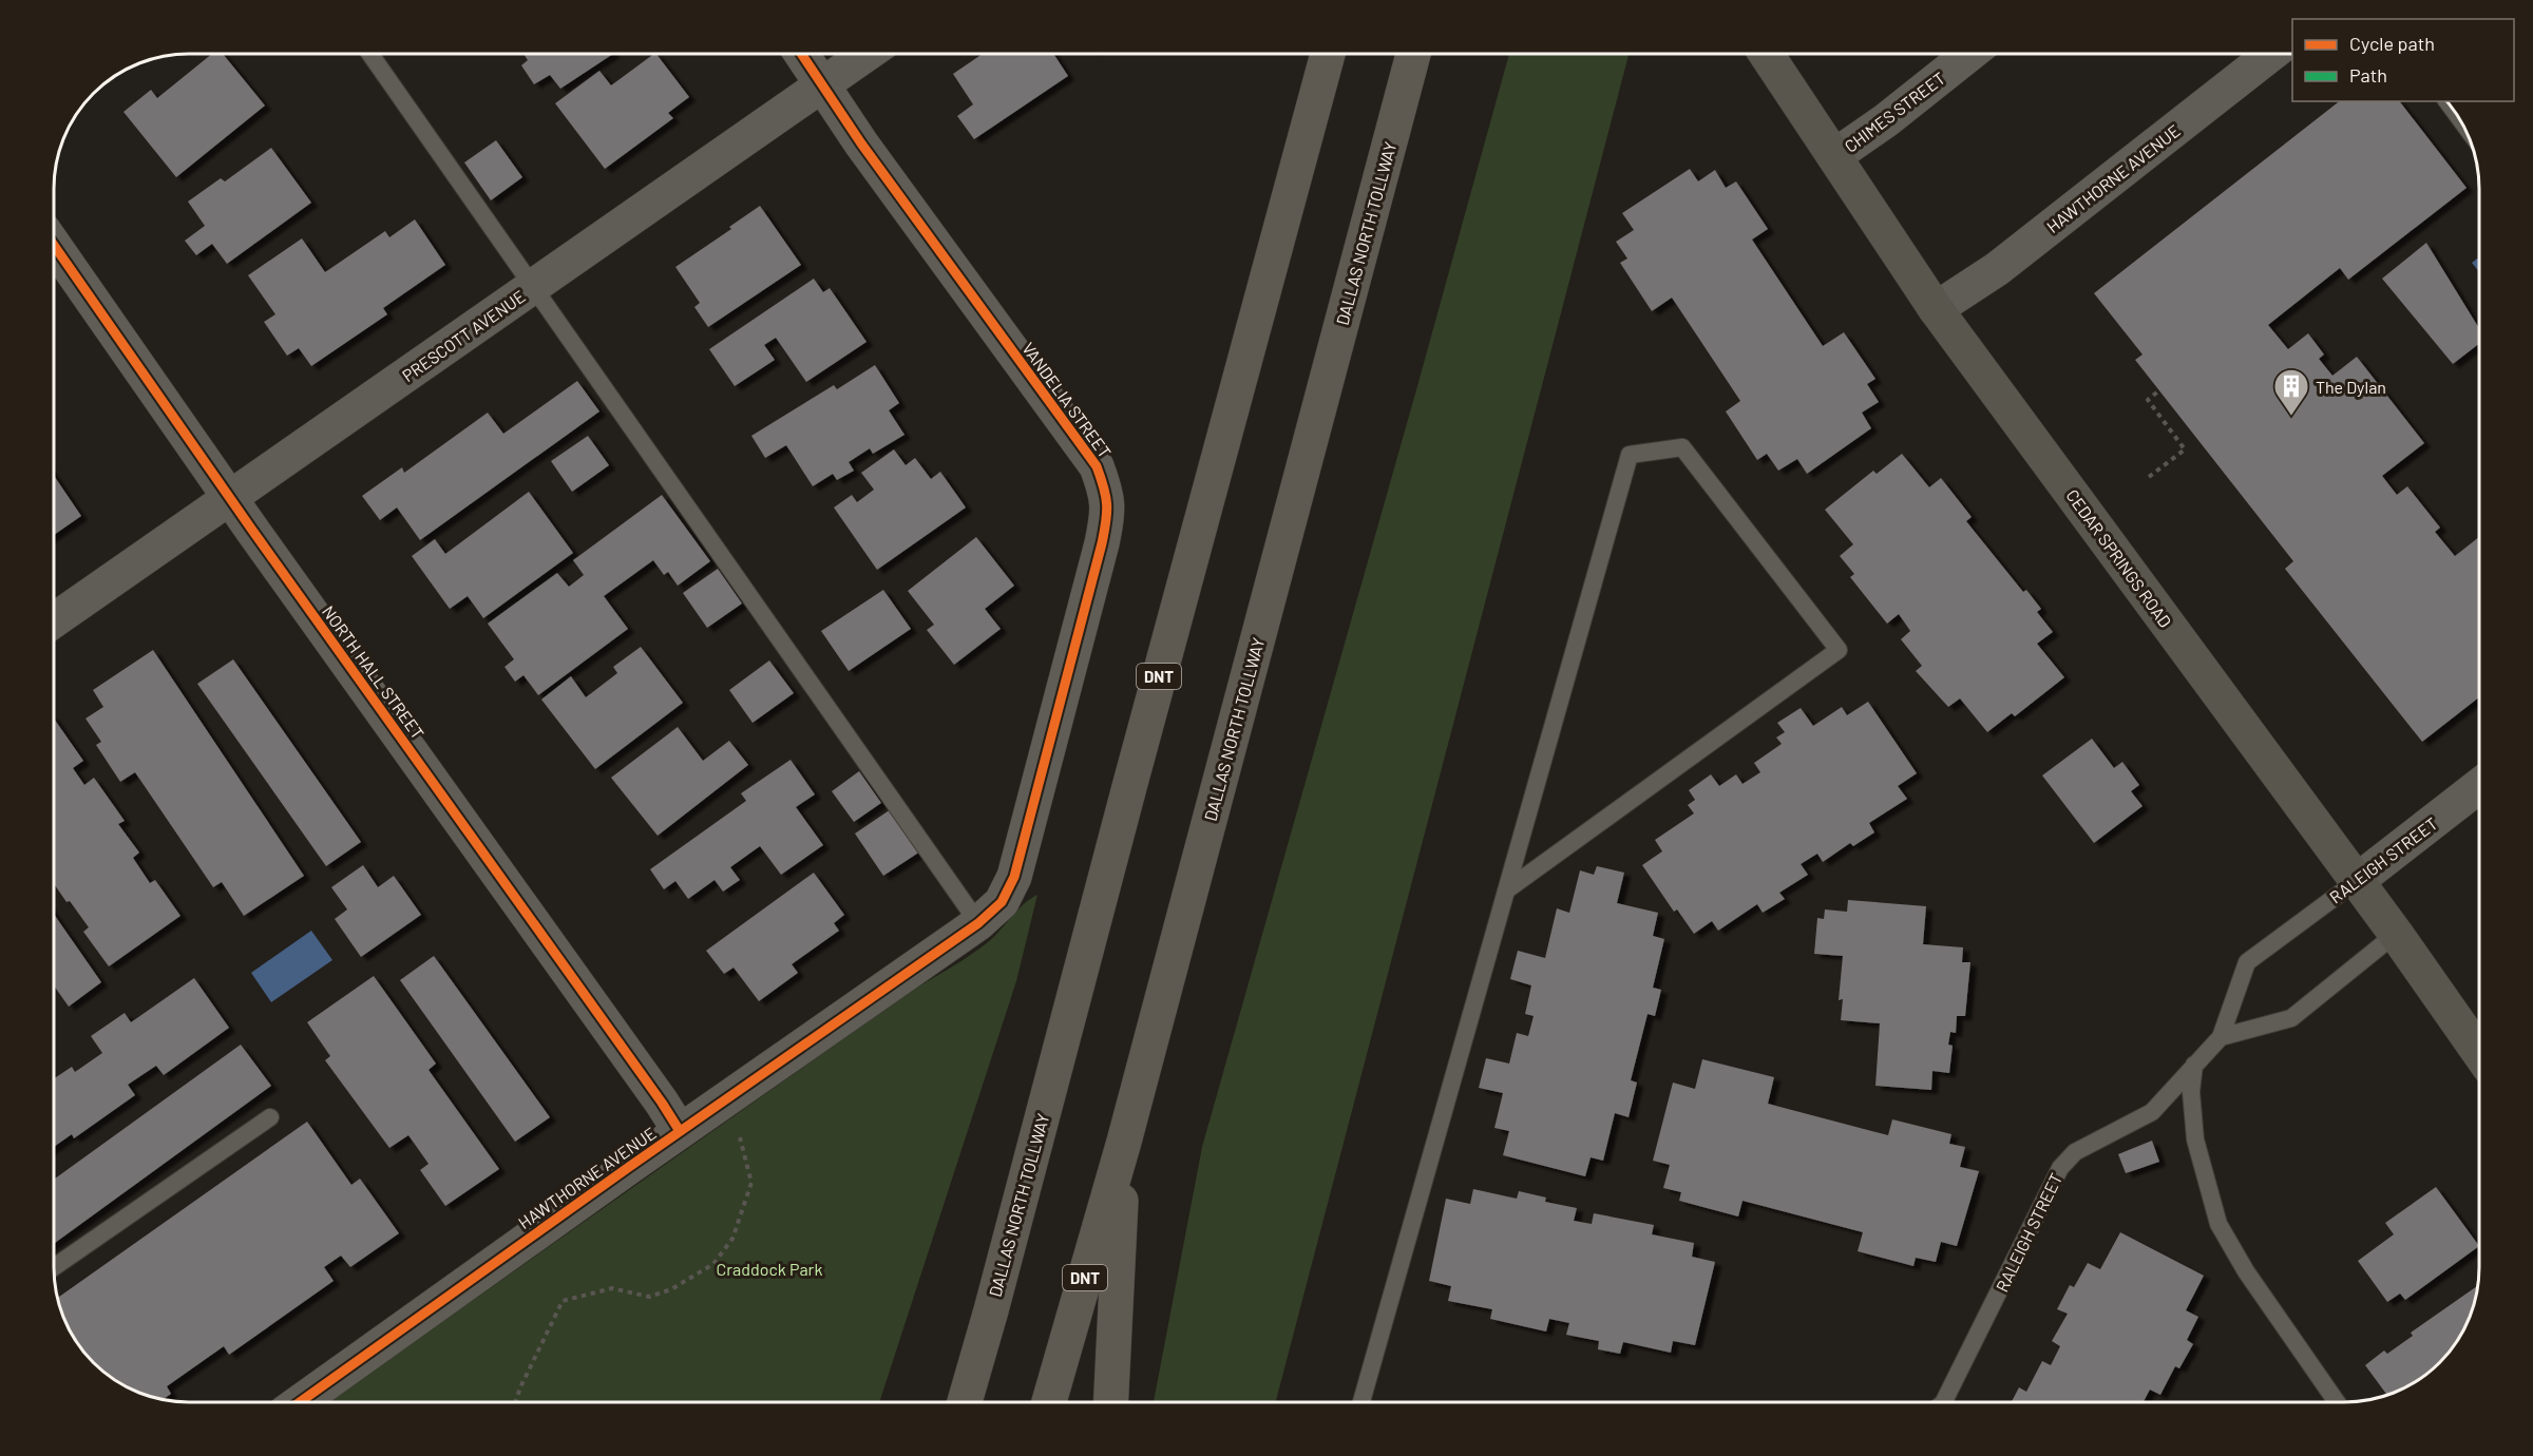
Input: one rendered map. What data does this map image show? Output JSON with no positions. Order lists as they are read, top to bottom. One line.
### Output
{"streets":{"highway":["DALLAS NORTH TOLLWAY","DNT"],"main road":["CEDAR SPRINGS ROAD"],"street":["CHIMES STREET","HAWTHORNE AVENUE","PRESCOTT AVENUE","VANDELIA STREET","NORTH HALL STREET","RALEIGH STREET"]},"crossings":[["CHIMES STREET","CEDAR SPRINGS ROAD"],["HAWTHORNE AVENUE","VANDELIA STREET"],["HAWTHORNE AVENUE","CEDAR SPRINGS ROAD"],["HAWTHORNE AVENUE","NORTH HALL STREET"],["PRESCOTT AVENUE","VANDELIA STREET"],["PRESCOTT AVENUE","NORTH HALL STREET"],["CEDAR SPRINGS ROAD","RALEIGH STREET"]],"parks":["Craddock Park"],"places":{"building":["The Dylan"]},"legend":["Cycle path","Path"]}
